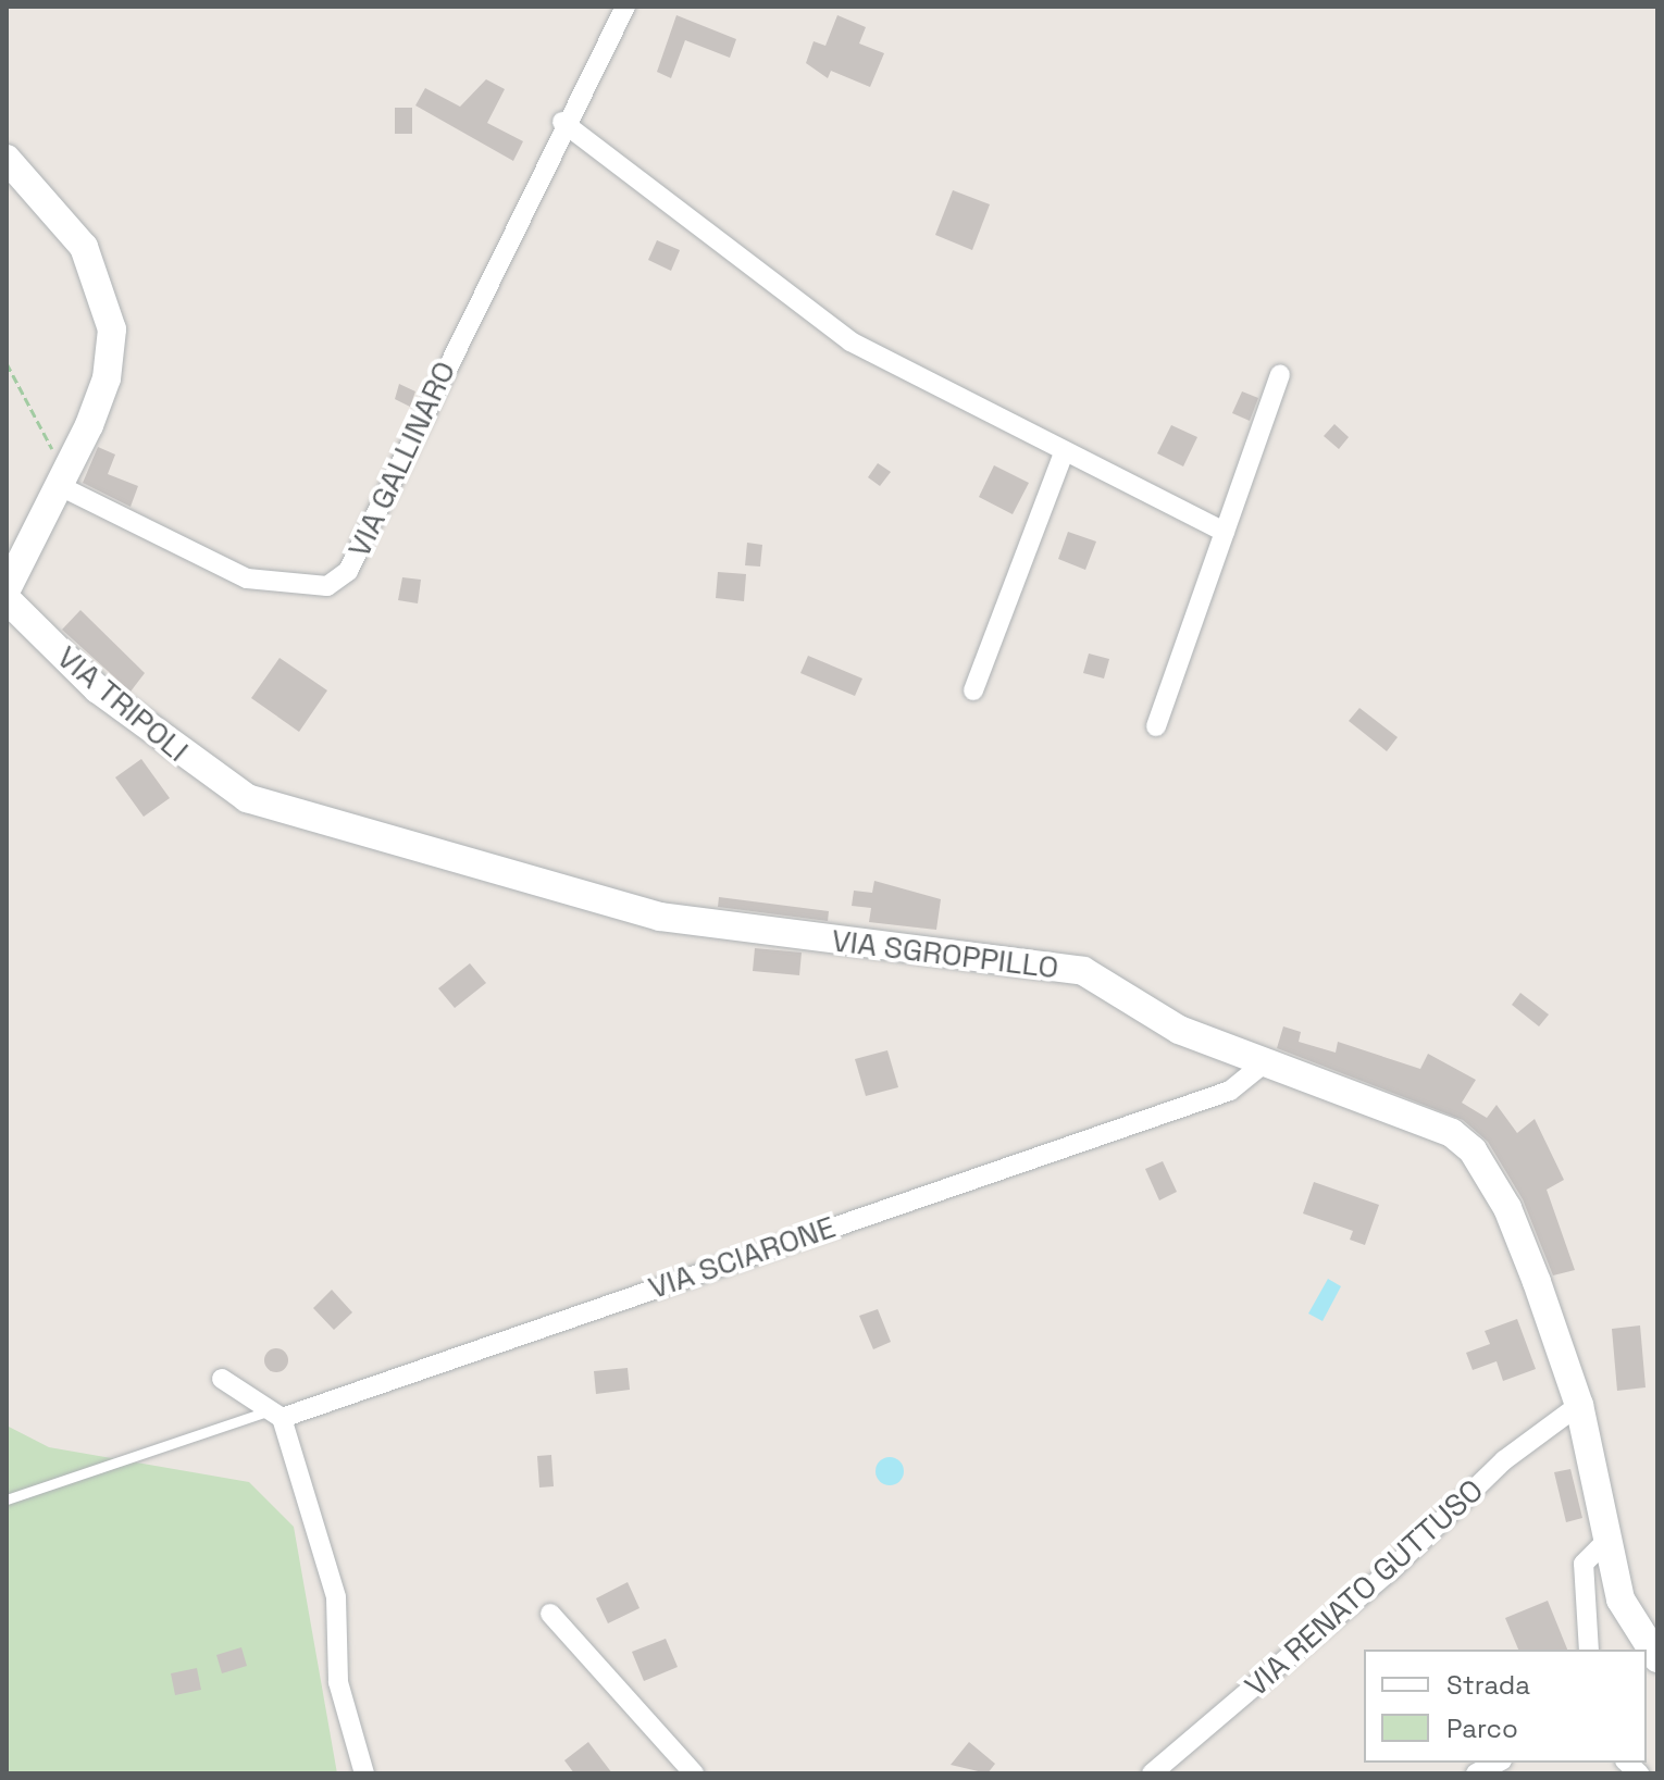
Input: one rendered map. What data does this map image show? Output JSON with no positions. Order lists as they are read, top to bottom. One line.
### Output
{"streets":{"main road":["VIA TRIPOLI","VIA SGROPPILLO"],"street":["VIA GALLINARO","VIA SCIARONE","VIA RENATO GUTTUSO"]},"crossings":[["VIA TRIPOLI","VIA SGROPPILLO"],["VIA SGROPPILLO","VIA SCIARONE"],["VIA SGROPPILLO","VIA RENATO GUTTUSO"]],"legend":["Strada","Parco"]}
